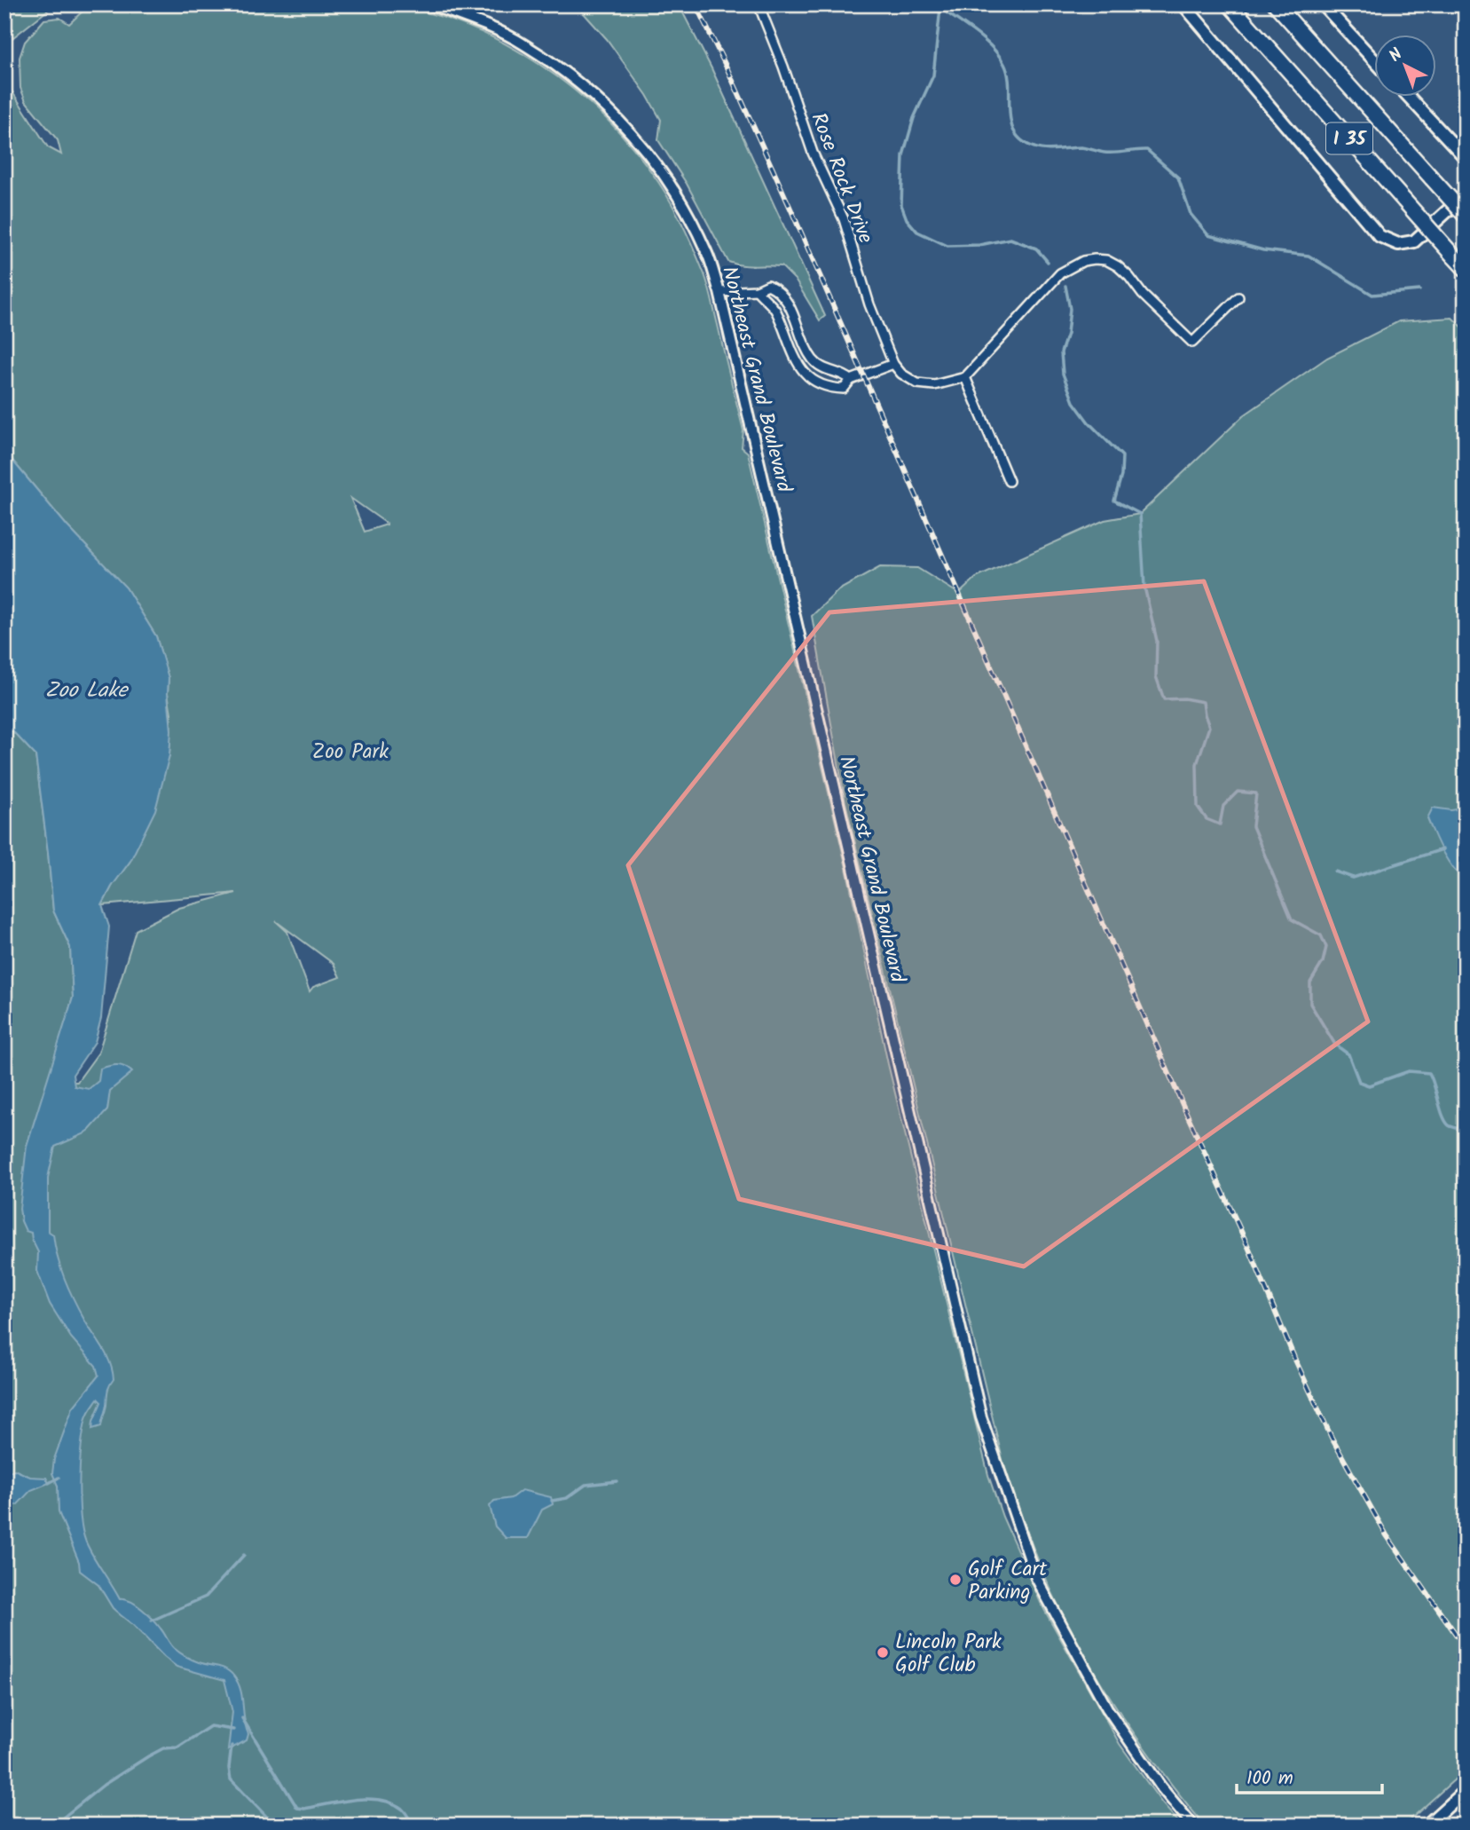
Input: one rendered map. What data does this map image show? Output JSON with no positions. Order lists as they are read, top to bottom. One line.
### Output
{"streets":{"highway":["I 35"],"street":["Rose Rock Drive","Northeast Grand Boulevard"]},"water":["Zoo Lake"],"parks":["Zoo Park"],"places":["Golf Cart Parking","Lincoln Park Golf Club"],"scale_bar":"100 m","north":"top left"}
